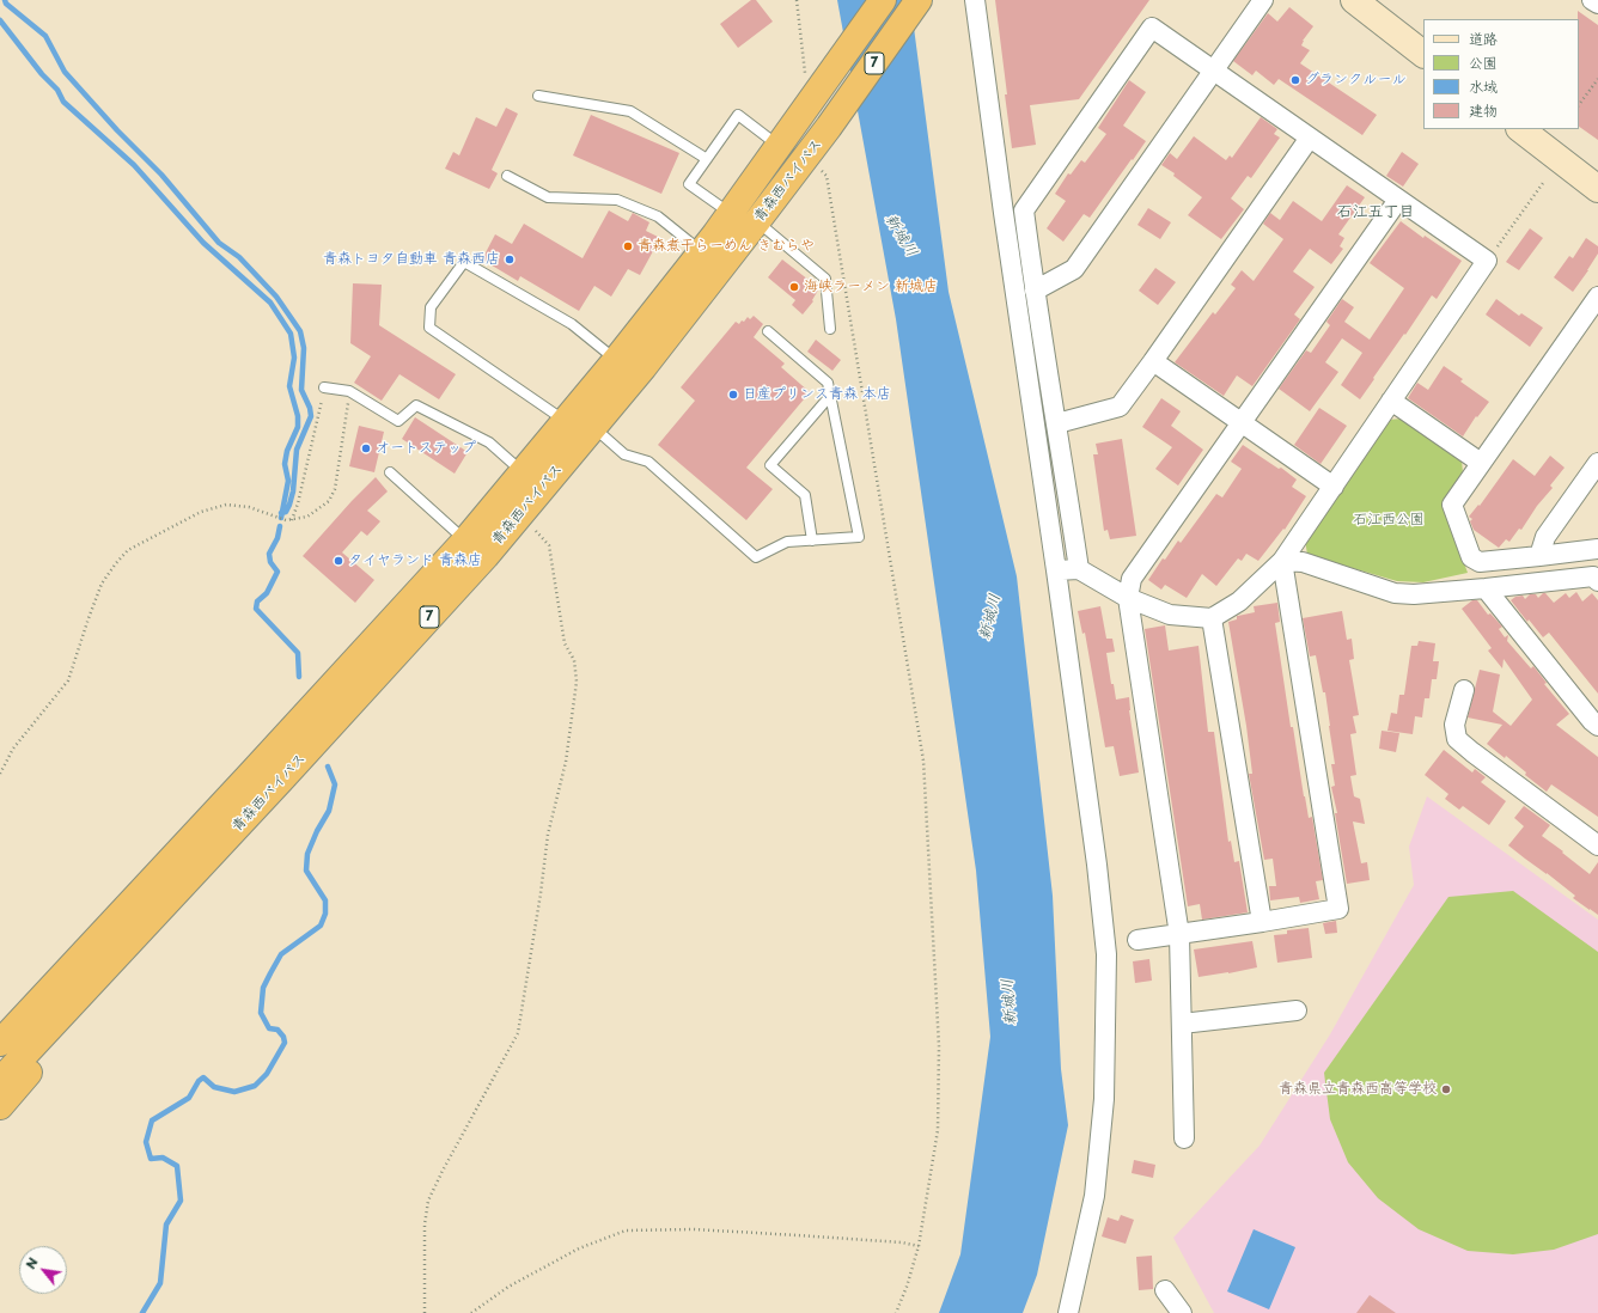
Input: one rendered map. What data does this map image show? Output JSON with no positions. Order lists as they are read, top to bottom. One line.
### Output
{"streets":{"highway":["7","青森西バイパス"]},"districts":["石江五丁目"],"water":["新城川"],"parks":["石江西公園"],"places":["グランクルール","青森煮干らーめん きむらや","青森トヨタ自動車 青森西店","海峡ラーメン 新城店","日産プリンス青森 本店","オートステップ","タイヤランド 青森店","青森県立青森西高等学校"],"legend":["道路","公園","水域","建物"],"north":"top left"}
